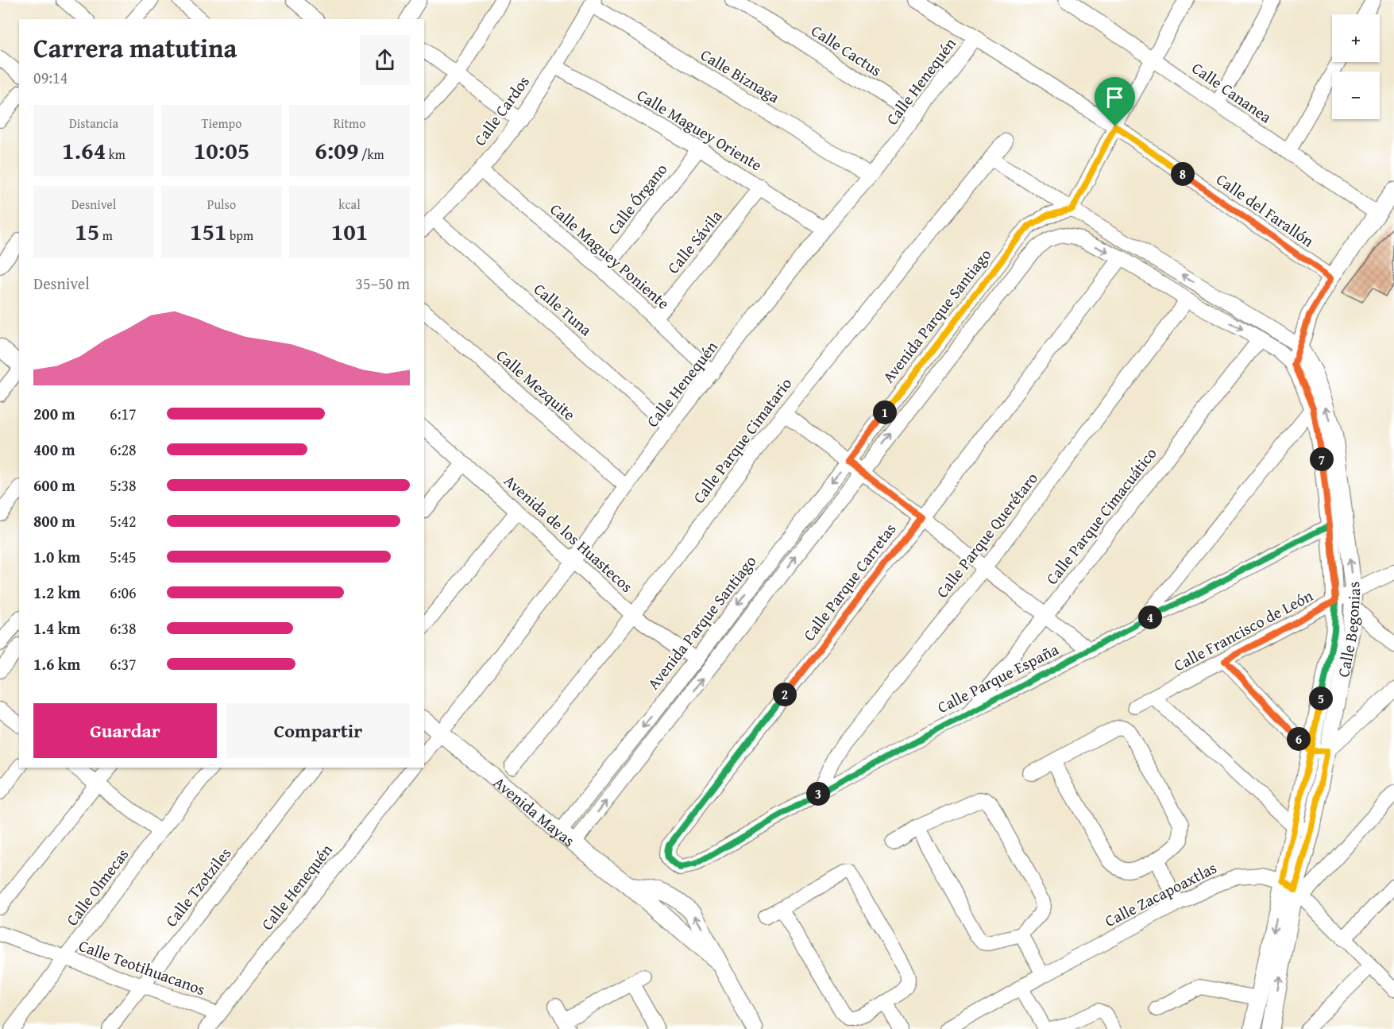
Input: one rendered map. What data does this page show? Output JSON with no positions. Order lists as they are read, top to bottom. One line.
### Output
{"streets":{"street":["Calle Cactus","Calle Biznaga","Calle Henequén","Calle Cananea","Calle Cardos","Calle Maguey Oriente","Calle Órgano","Calle del Farallón","Calle Sávila","Calle Maguey Poniente","Calle Tuna","Avenida Parque Santiago","Calle Mezquite","Calle Parque Cimatario","Calle Parque Cimacuático","Avenida de los Huastecos","Calle Parque Querétaro","Calle Parque Carretas","Calle Francisco de León","Calle Begonias","Calle Parque España","Avenida Mayas","Calle Olmecas","Calle Tzotziles","Calle Zacapoaxtlas","Calle Teotihuacanos"]},"crossings":[["Calle Cactus","Calle Henequén"],["Calle Biznaga","Calle Henequén"],["Calle Biznaga","Calle Cardos"],["Calle Henequén","Calle Maguey Oriente"],["Calle Henequén","Calle del Farallón"],["Calle Henequén","Calle Maguey Poniente"],["Calle Henequén","Calle Tuna"],["Calle Henequén","Calle Mezquite"],["Calle Henequén","Avenida de los Huastecos"],["Calle Henequén","Avenida Mayas"],["Calle Henequén","Calle Teotihuacanos"],["Calle Cardos","Calle Maguey Oriente"],["Calle Cardos","Calle Maguey Poniente"],["Calle Cardos","Calle Tuna"],["Calle Maguey Oriente","Calle Órgano"],["Calle Maguey Oriente","Calle Sávila"],["Calle Órgano","Calle Maguey Poniente"],["Calle Sávila","Calle Maguey Poniente"],["Avenida Parque Santiago","Avenida de los Huastecos"],["Avenida Parque Santiago","Avenida Mayas"],["Calle Parque Cimatario","Avenida de los Huastecos"],["Calle Parque Cimacuático","Calle Parque España"],["Calle Parque Querétaro","Calle Parque España"],["Calle Parque Carretas","Calle Parque España"],["Calle Francisco de León","Calle Begonias"],["Calle Begonias","Calle Parque España"],["Calle Begonias","Calle Zacapoaxtlas"],["Calle Olmecas","Calle Teotihuacanos"],["Calle Tzotziles","Calle Teotihuacanos"]],"page":{"map_buttons":["+","−"],"heading":["Carrera matutina","09:14"],"stats":[["Distancia","1.64 km"],["Tiempo","10:05"],["Ritmo","6:09 /km"],["Desnivel","15 m"],["Pulso","151 bpm"],["kcal","101"]],"pins":["8","1","7","4","2","5","6","3"],"chart":["Desnivel","35–50 m"],"list":[{"name":"200 m","note":"6:17"},{"name":"400 m","note":"6:28"},{"name":"600 m","note":"5:38"},{"name":"800 m","note":"5:42"},{"name":"1.0 km","note":"5:45"},{"name":"1.2 km","note":"6:06"},{"name":"1.4 km","note":"6:38"},{"name":"1.6 km","note":"6:37"}],"buttons":["Guardar","Compartir"]}}
